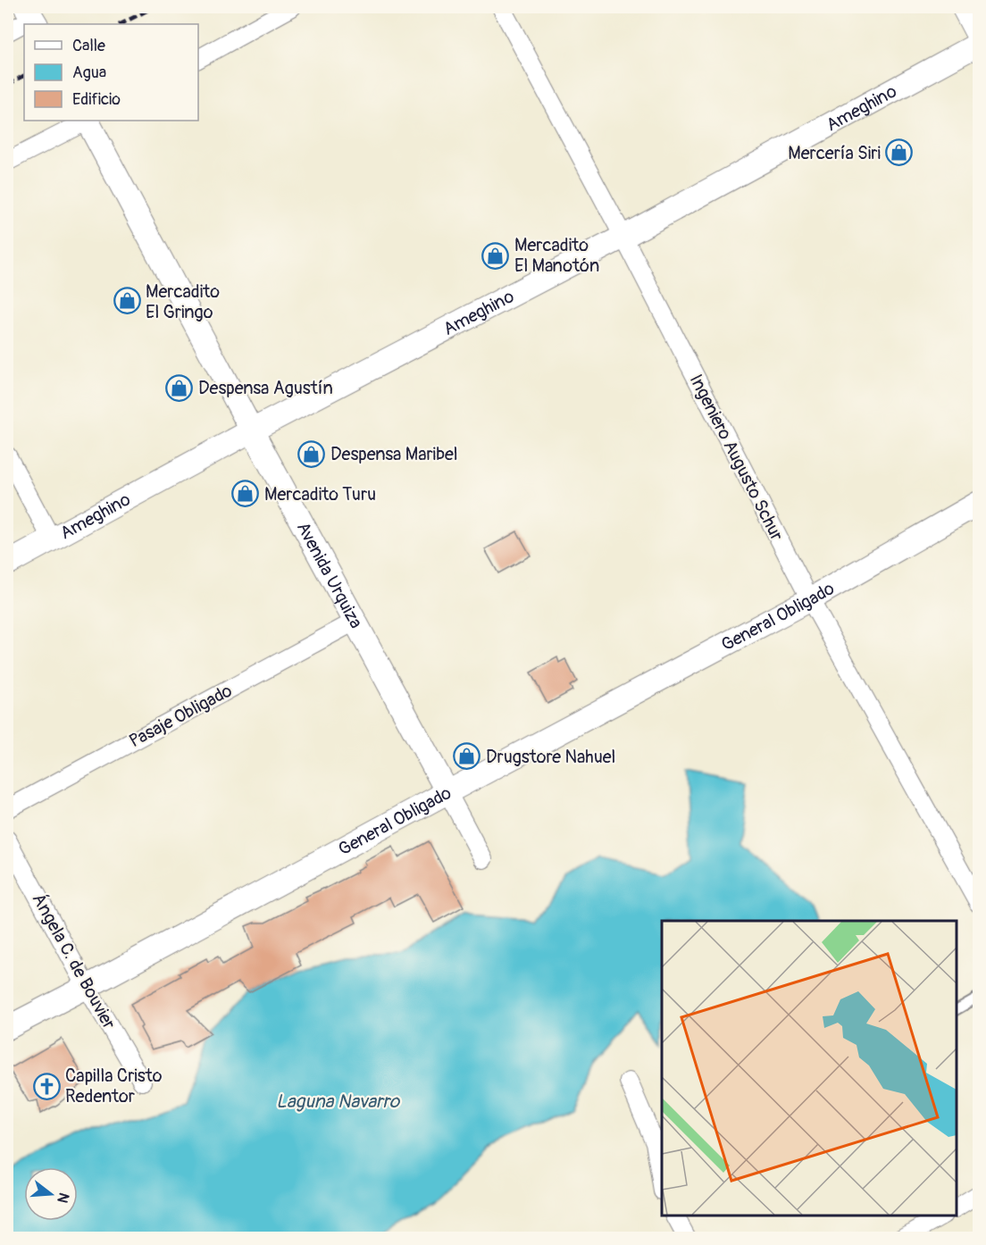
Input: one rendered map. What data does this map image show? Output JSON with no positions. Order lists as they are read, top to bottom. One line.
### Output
{"streets":{"street":["Ameghino","Ingeniero Augusto Schur","Avenida Urquiza","General Obligado","Pasaje Obligado","Ángela C. de Bouvier"]},"crossings":[["Ameghino","Ingeniero Augusto Schur"],["Ameghino","Avenida Urquiza"],["Ingeniero Augusto Schur","General Obligado"],["Avenida Urquiza","General Obligado"],["Avenida Urquiza","Pasaje Obligado"],["General Obligado","Ángela C. de Bouvier"]],"water":["Laguna Navarro"],"places":{"shop":["Mercería Siri","Mercadito El Manotón","Mercadito El Gringo","Despensa Agustín","Despensa Maribel","Mercadito Turu","Drugstore Nahuel"],"church":["Capilla Cristo Redentor"]},"legend":["Calle","Agua","Edificio"],"north":"right"}
